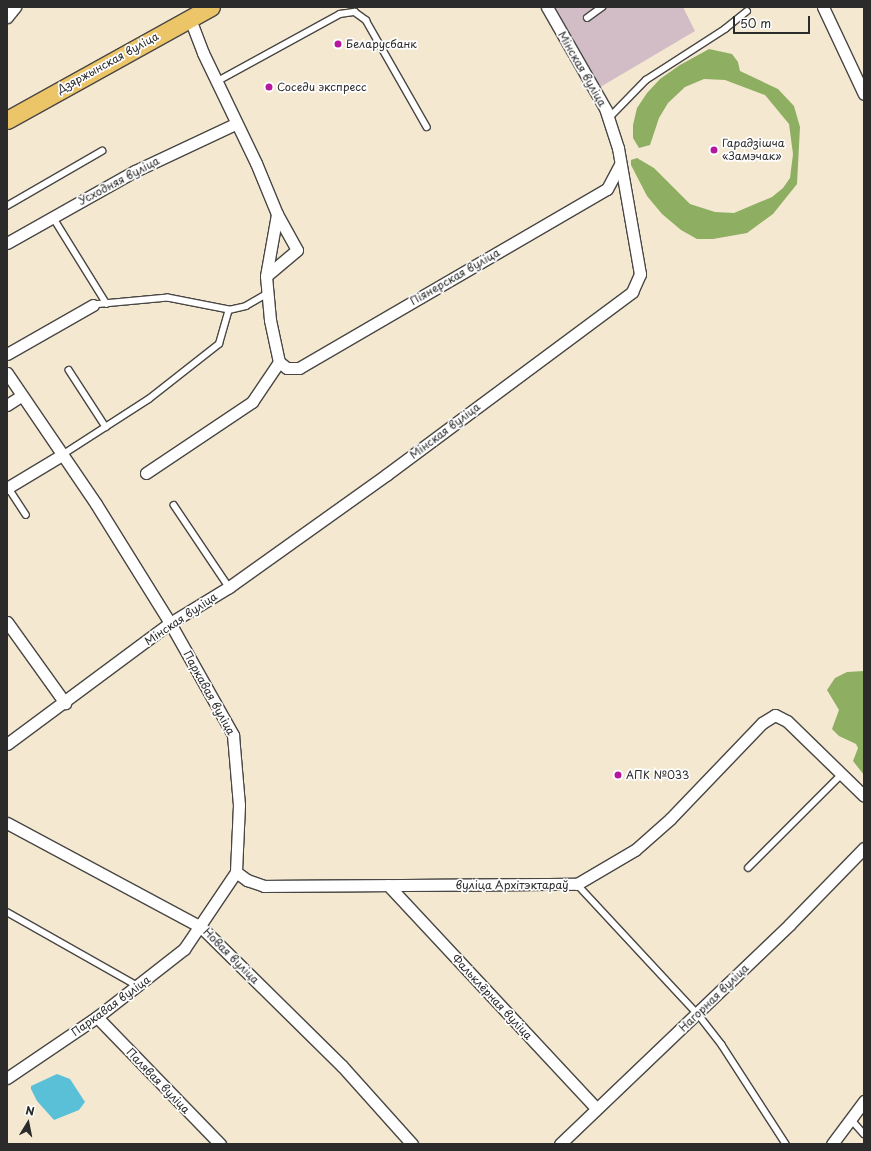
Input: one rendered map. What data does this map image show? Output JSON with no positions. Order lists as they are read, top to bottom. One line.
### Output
{"streets":{"main road":["Дзяржынская вуліца"],"street":["Мінская вуліца","Усходняя вуліца","Піянерская вуліца","Паркавая вуліца","вуліца Архітэктараў","Новая вуліца","Фальклёрная вуліца","Нагорная вуліца","Палявая вуліца"]},"crossings":[["Мінская вуліца","Піянерская вуліца"],["Мінская вуліца","Паркавая вуліца"],["Паркавая вуліца","вуліца Архітэктараў"],["Паркавая вуліца","Новая вуліца"],["Паркавая вуліца","Палявая вуліца"],["вуліца Архітэктараў","Фальклёрная вуліца"],["Фальклёрная вуліца","Нагорная вуліца"]],"places":["Беларусбанк","Соседи экспресс","Гарадзішча «Замэчак»","АПК №033"],"scale_bar":"50 m","north":"top"}
